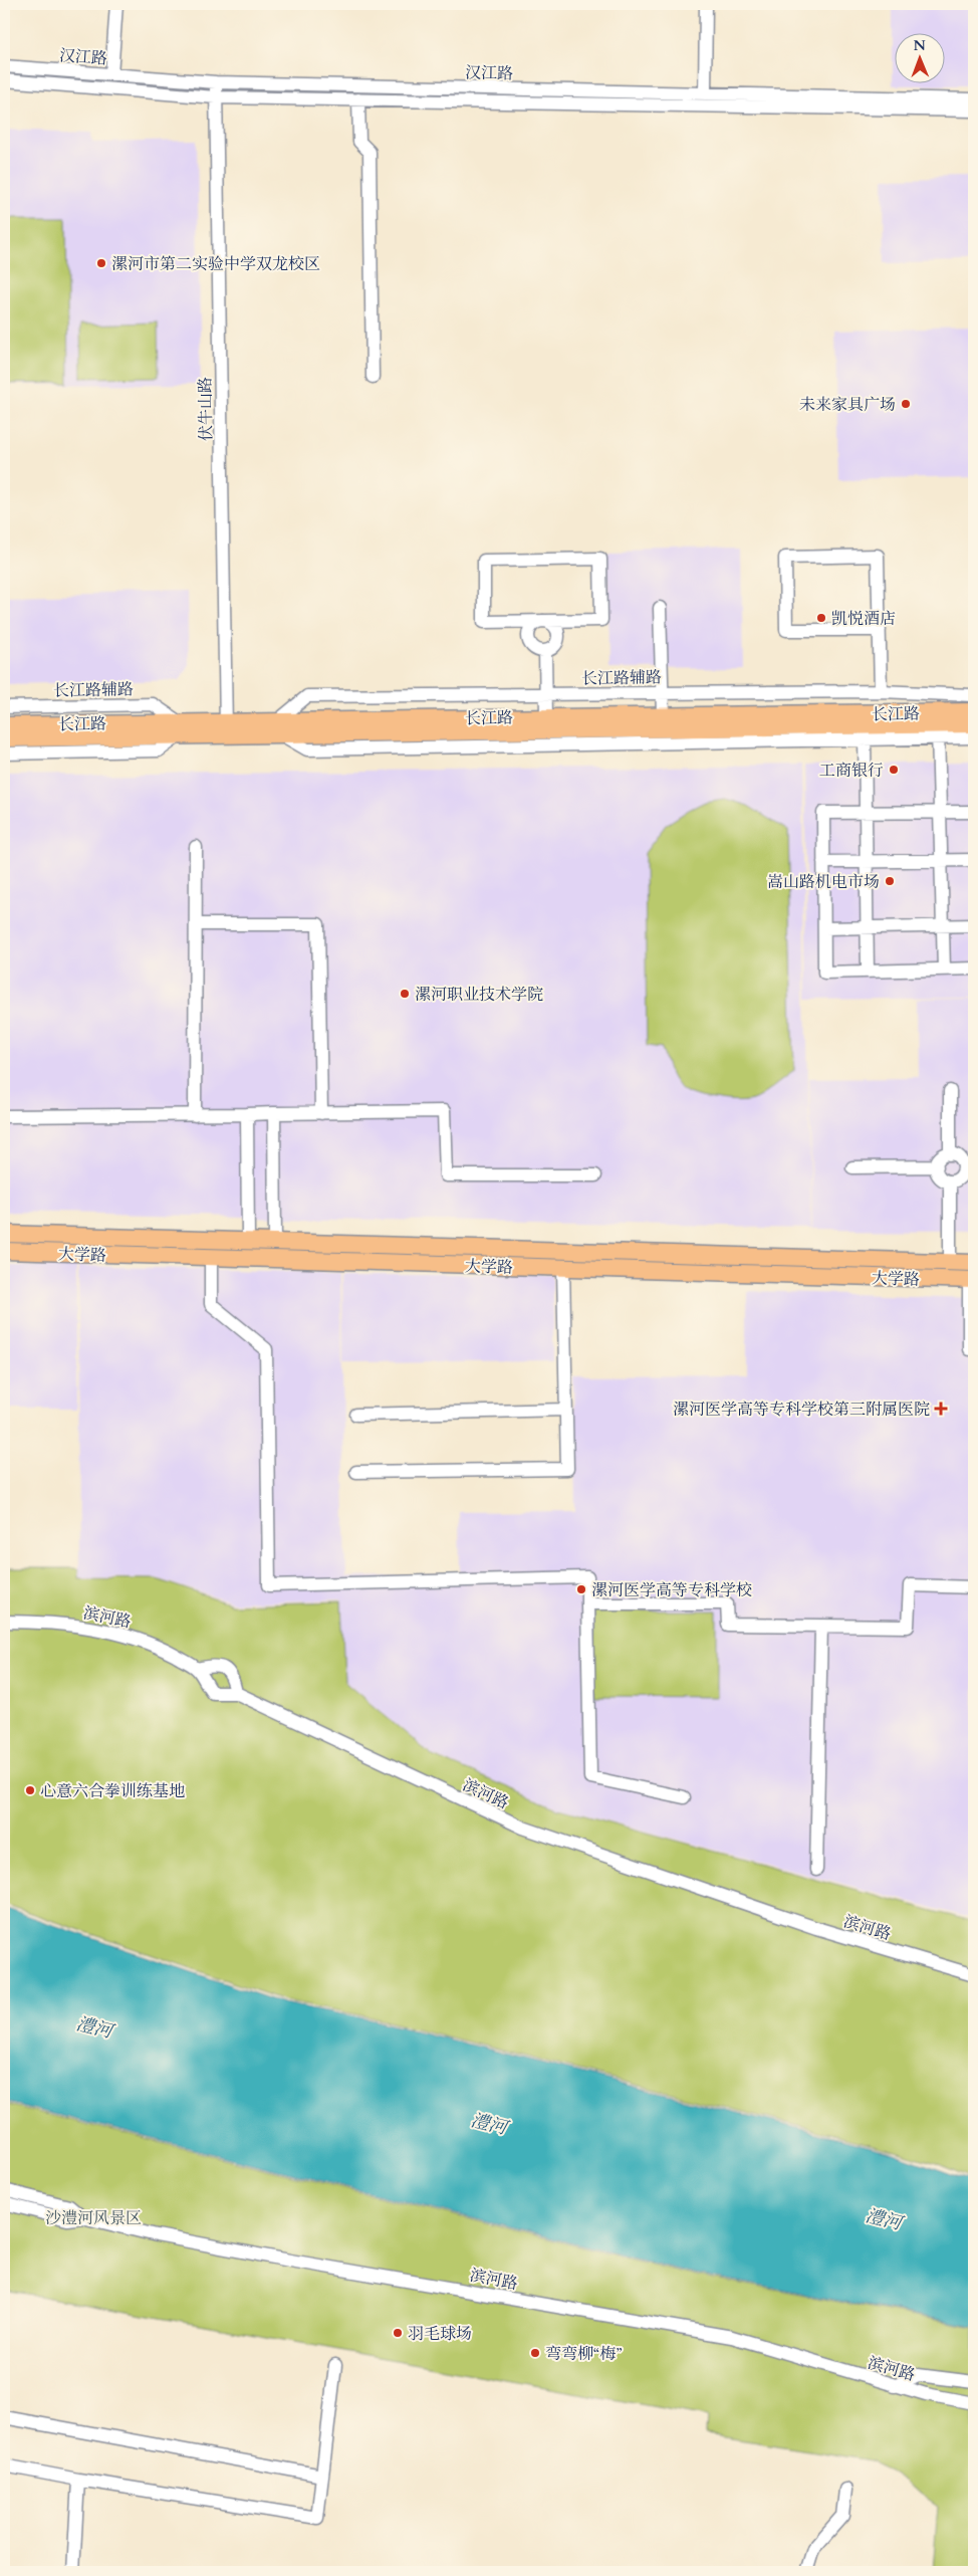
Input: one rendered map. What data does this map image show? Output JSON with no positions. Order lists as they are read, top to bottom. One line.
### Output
{"streets":{"main road":["长江路","大学路"],"street":["汉江路","伏牛山路","长江路辅路","滨河路"]},"crossings":[["汉江路","伏牛山路"],["伏牛山路","长江路"],["长江路辅路","长江路"]],"water":["澧河"],"parks":["沙澧河风景区"],"places":{"other":["漯河市第二实验中学双龙校区","未来家具广场","凯悦酒店","工商银行","嵩山路机电市场","漯河职业技术学院","漯河医学高等专科学校","心意六合拳训练基地","羽毛球场","弯弯柳“梅”"],"health":["漯河医学高等专科学校第三附属医院"]},"north":"top"}
